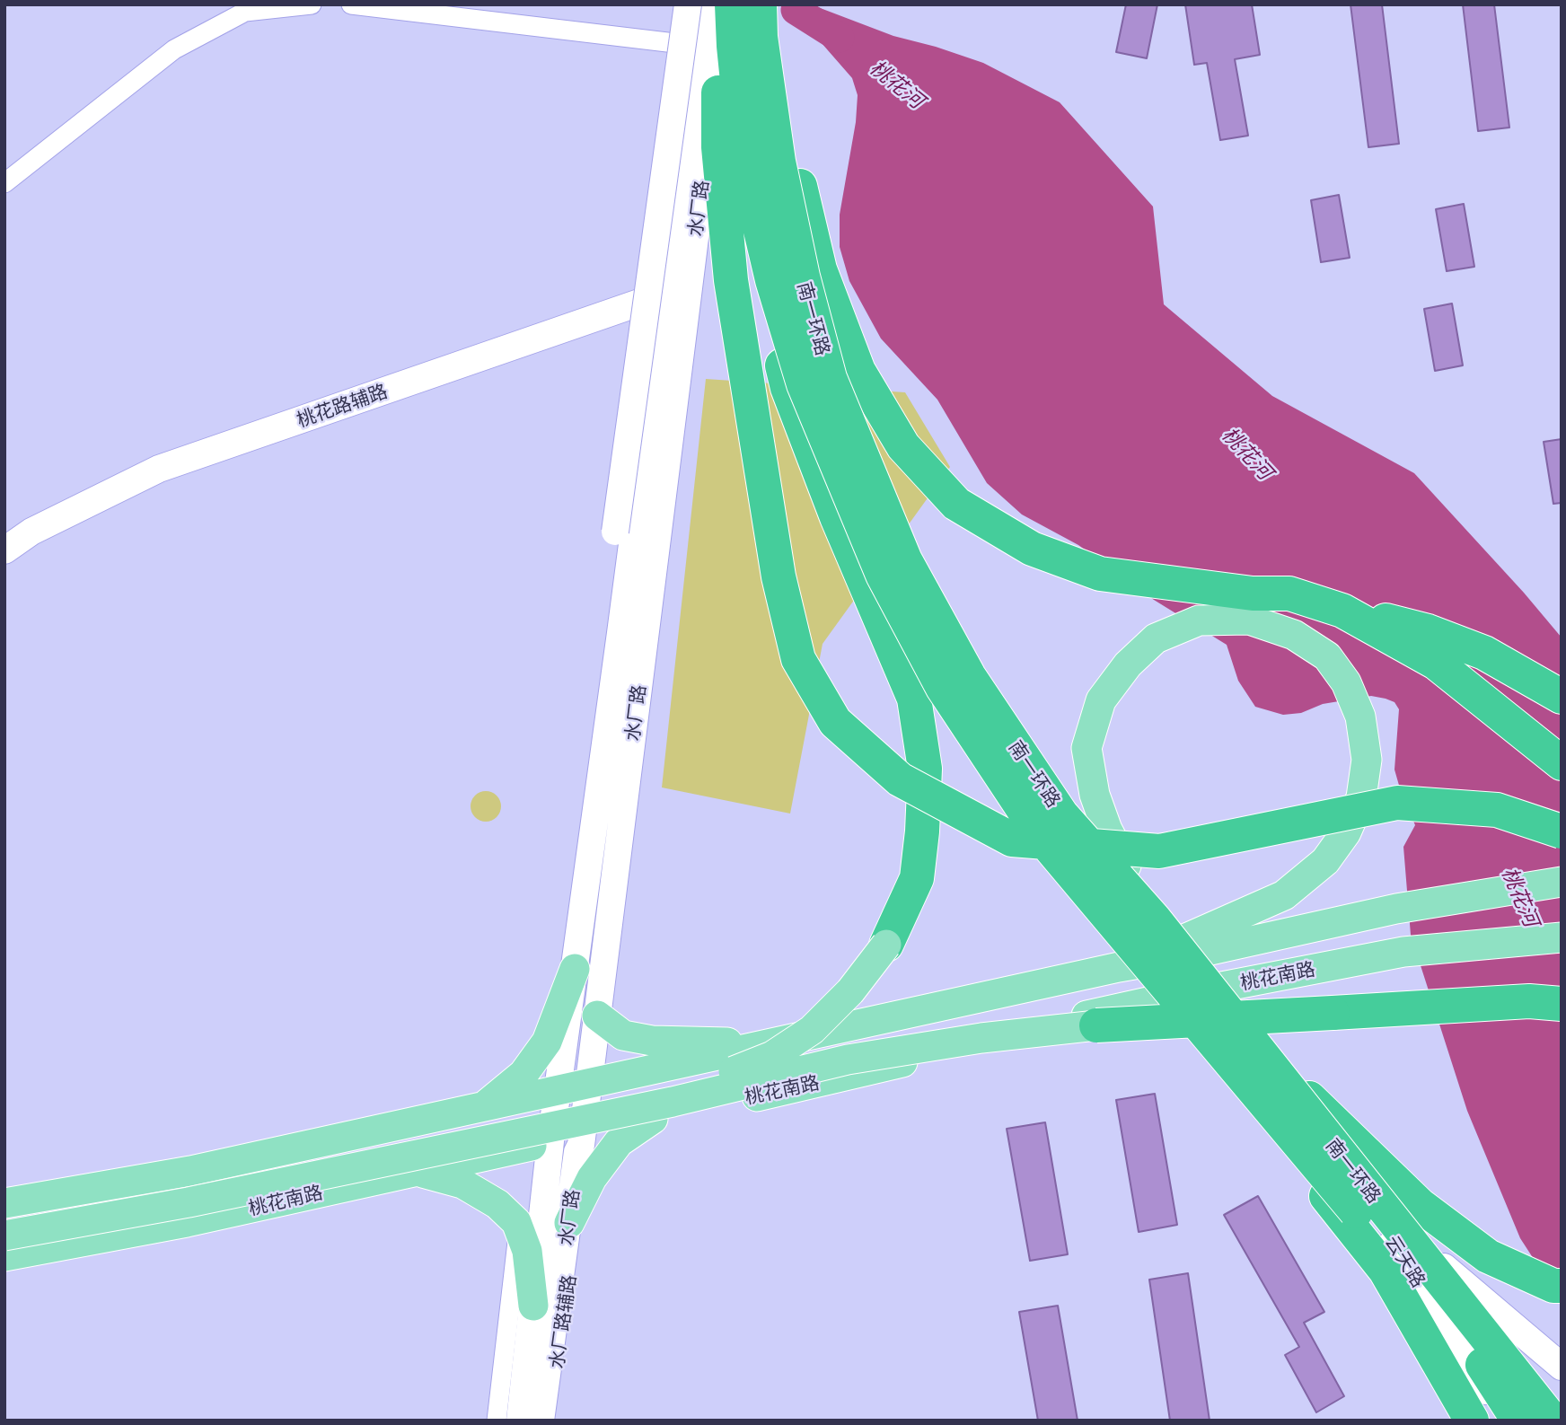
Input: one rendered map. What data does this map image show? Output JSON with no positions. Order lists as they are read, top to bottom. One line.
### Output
{"streets":{"highway":["南一环路"],"main road":["桃花南路"],"street":["水厂路","桃花路辅路","云天路","水厂路辅路"]},"crossings":[["水厂路","桃花路辅路"],["水厂路","桃花南路"],["水厂路","水厂路辅路"],["桃花南路","云天路"]],"water":["桃花河"]}
